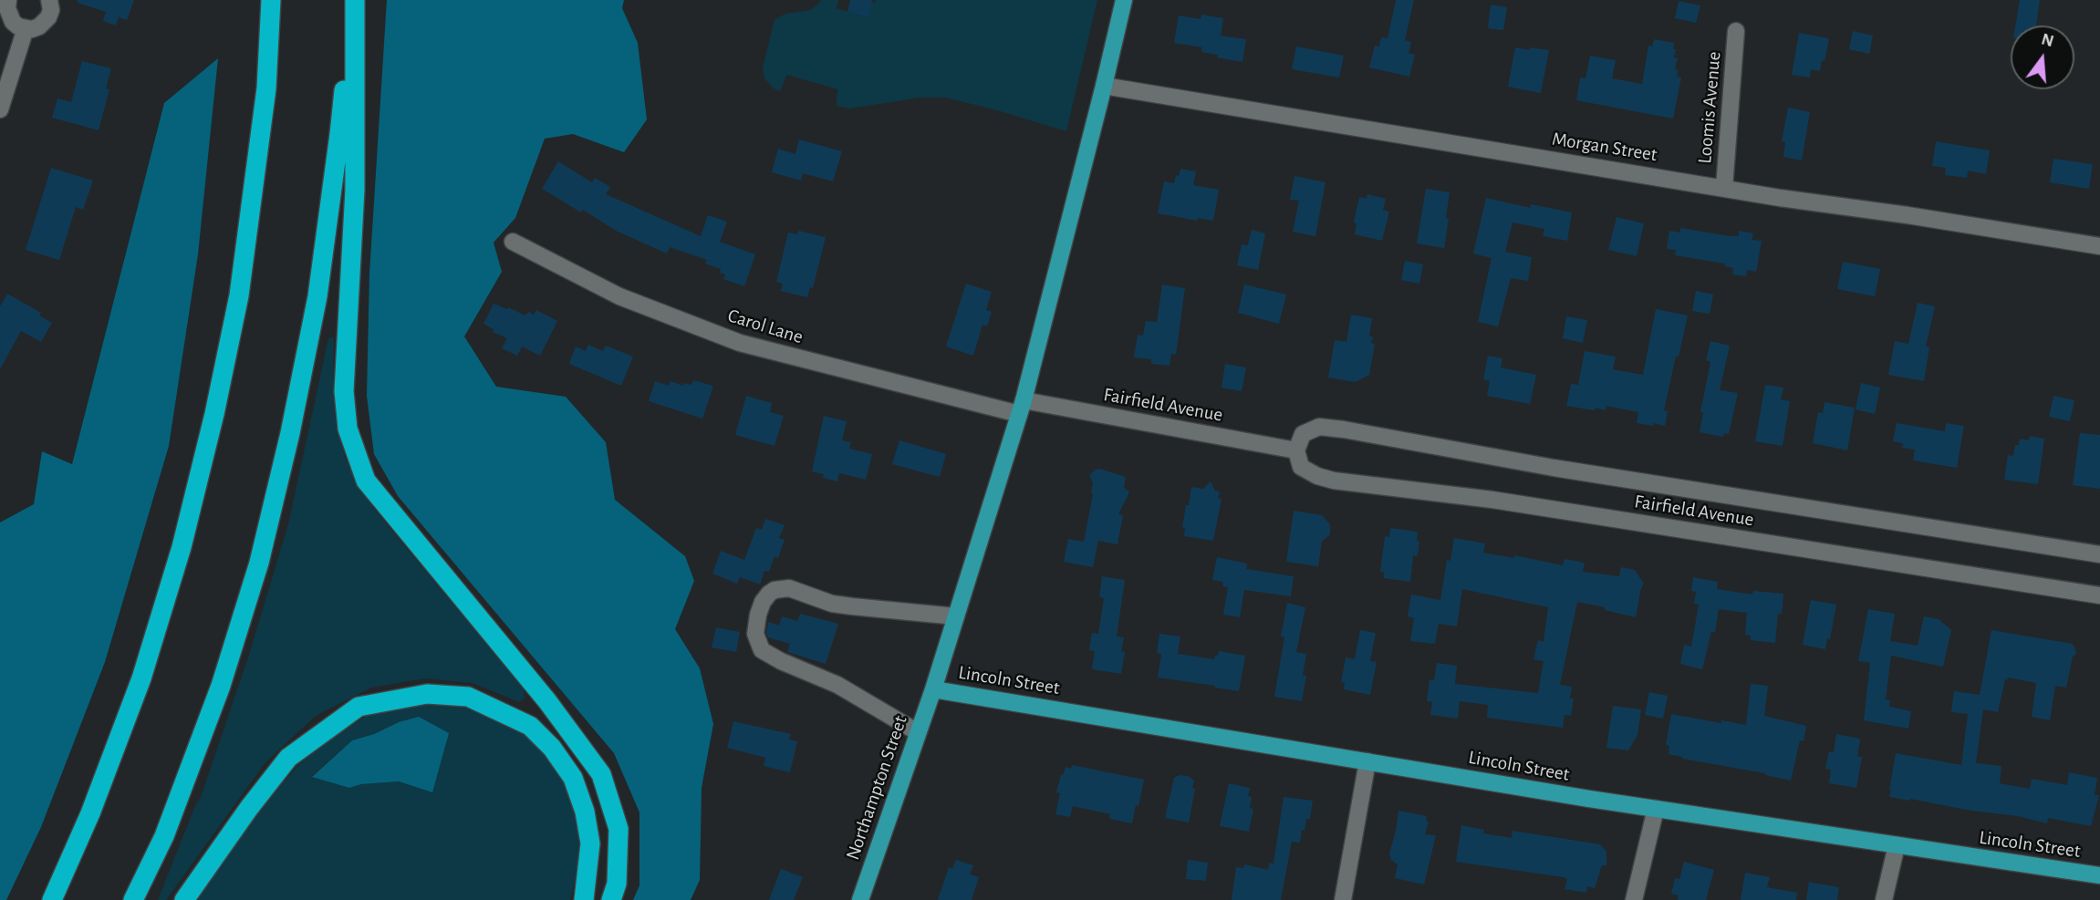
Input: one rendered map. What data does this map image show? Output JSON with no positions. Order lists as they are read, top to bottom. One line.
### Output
{"streets":{"main road":["Lincoln Street","Northampton Street"],"street":["Loomis Avenue","Morgan Street","Carol Lane","Fairfield Avenue"]},"crossings":[["Loomis Avenue","Morgan Street"],["Morgan Street","Northampton Street"],["Carol Lane","Fairfield Avenue"],["Carol Lane","Northampton Street"],["Fairfield Avenue","Northampton Street"],["Lincoln Street","Northampton Street"]],"north":"top"}
